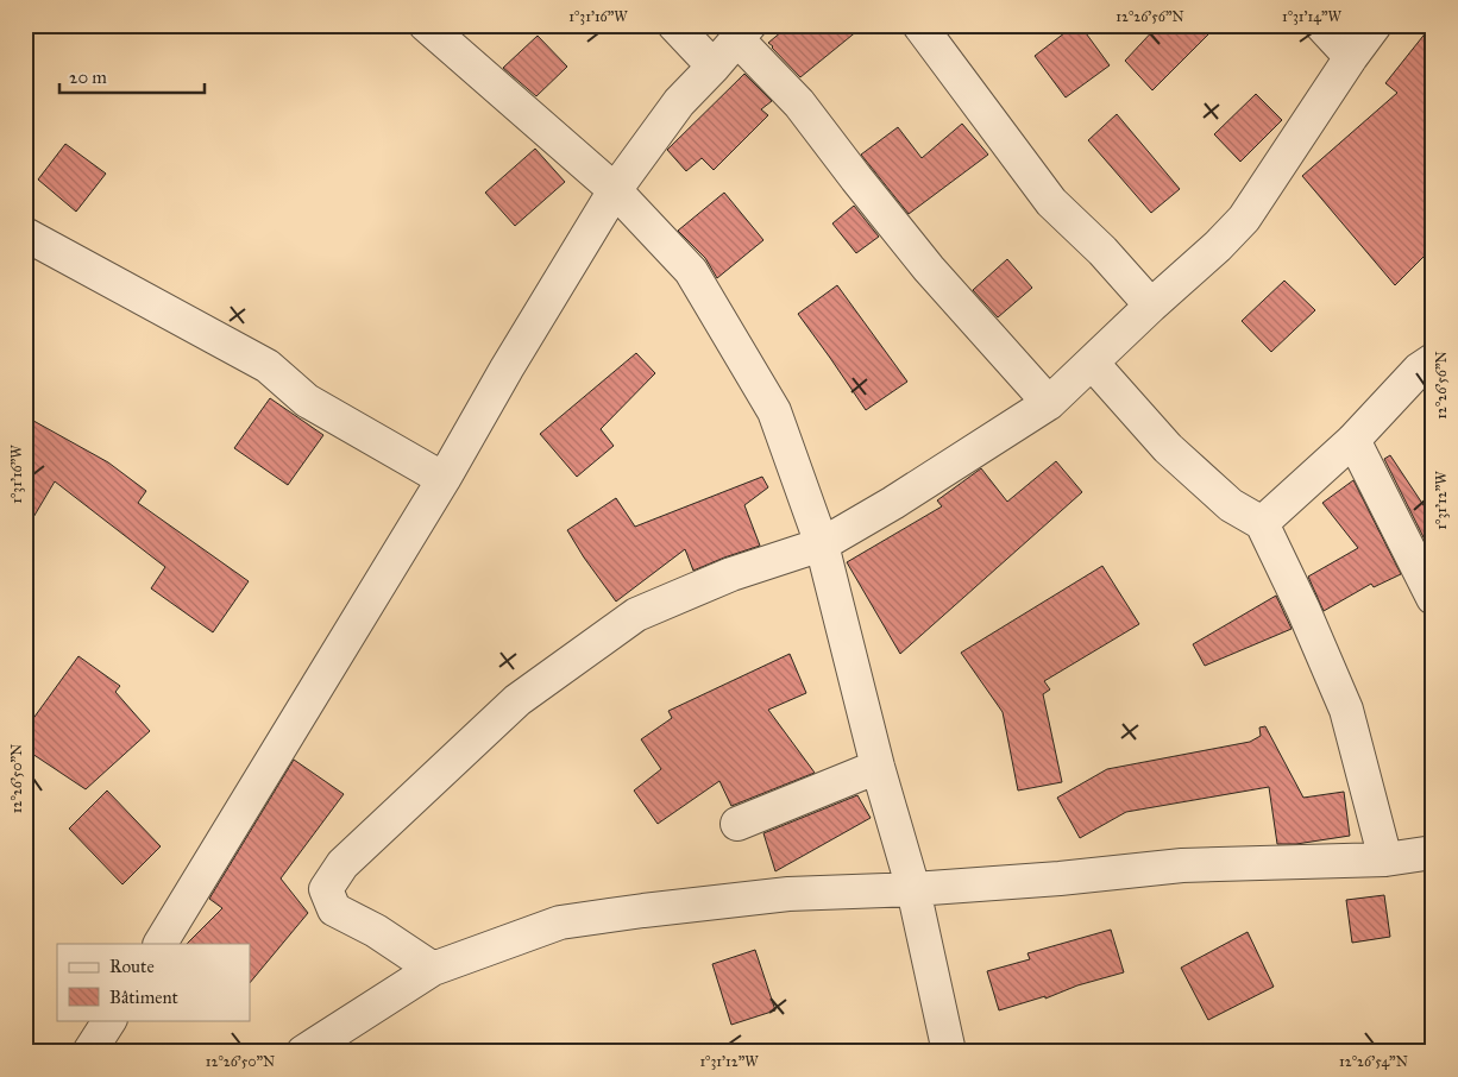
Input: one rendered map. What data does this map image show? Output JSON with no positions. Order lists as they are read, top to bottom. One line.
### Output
{"legend":["Route","Bâtiment"],"scale_bar":"20 m","coordinates":["1°31'16\"W","12°26'56\"N","1°31'14\"W","1°31'12\"W","12°26'50\"N","12°26'54\"N"]}
